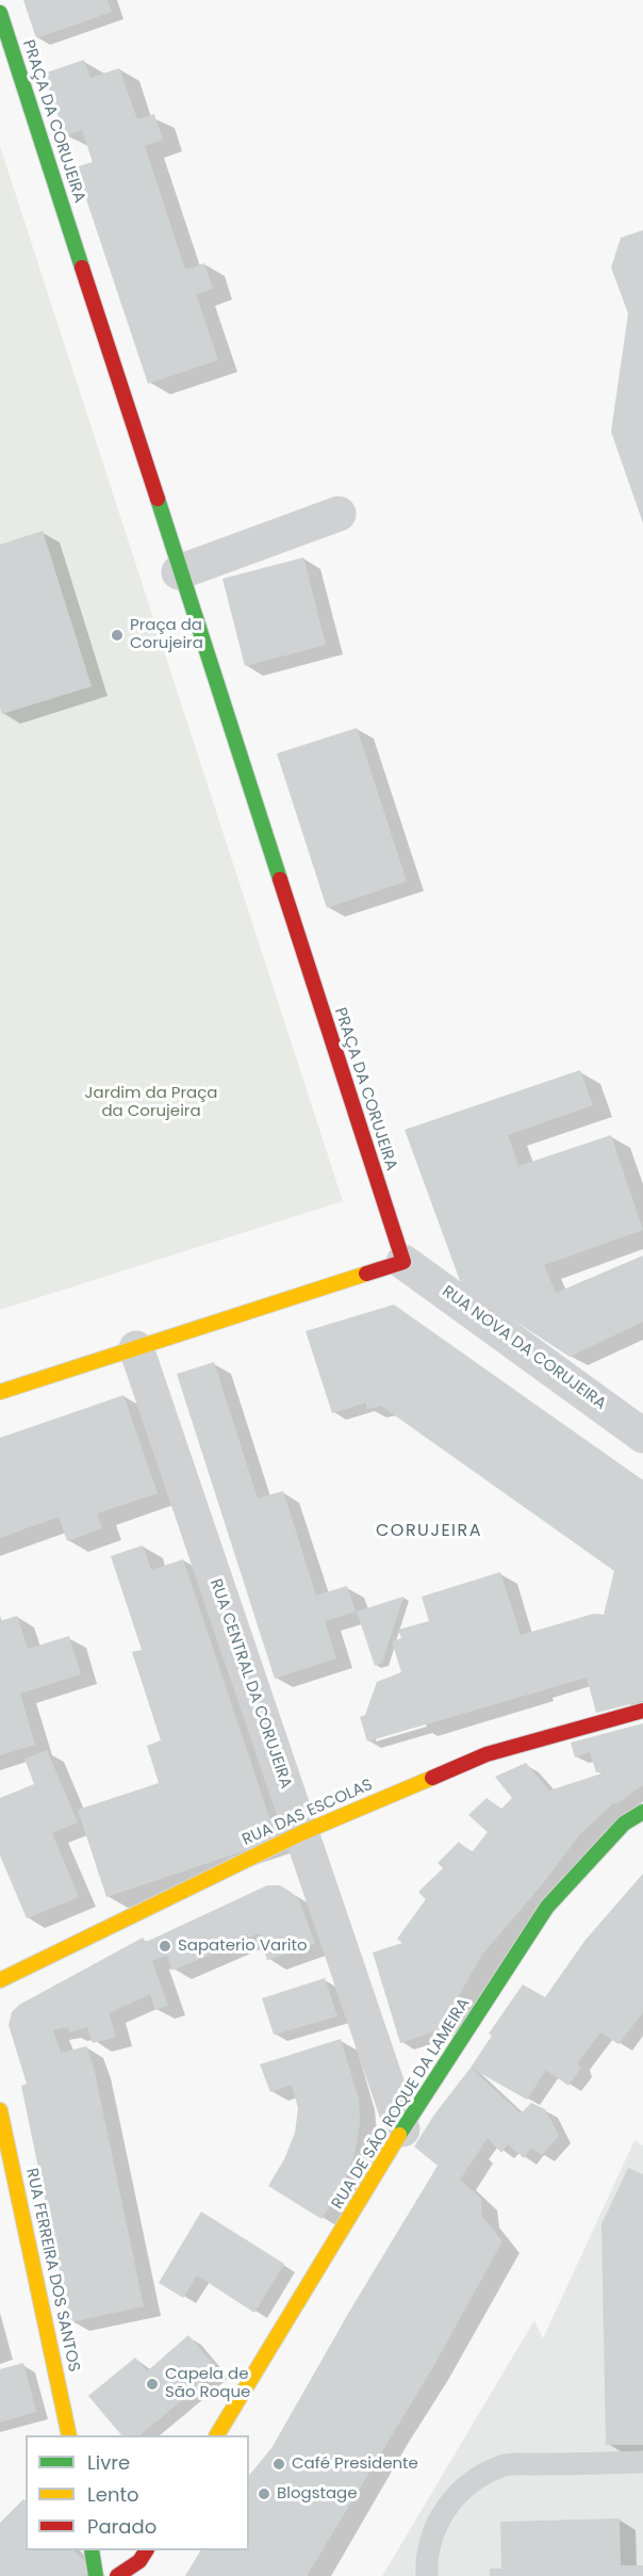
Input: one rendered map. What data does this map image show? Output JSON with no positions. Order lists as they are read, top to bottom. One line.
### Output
{"streets":{"street":["PRAÇA DA CORUJEIRA","RUA NOVA DA CORUJEIRA","RUA CENTRAL DA CORUJEIRA","RUA DAS ESCOLAS","RUA DE SÃO ROQUE DA LAMEIRA","RUA FERREIRA DOS SANTOS"]},"crossings":[["PRAÇA DA CORUJEIRA","RUA NOVA DA CORUJEIRA"],["RUA CENTRAL DA CORUJEIRA","RUA DAS ESCOLAS"],["RUA CENTRAL DA CORUJEIRA","RUA DE SÃO ROQUE DA LAMEIRA"]],"districts":["CORUJEIRA"],"parks":["Jardim da Praça da Corujeira"],"places":["Praça da Corujeira","Sapaterio Varito","Capela de São Roque","Café Presidente","Blogstage"],"legend":["Livre","Lento","Parado"]}
